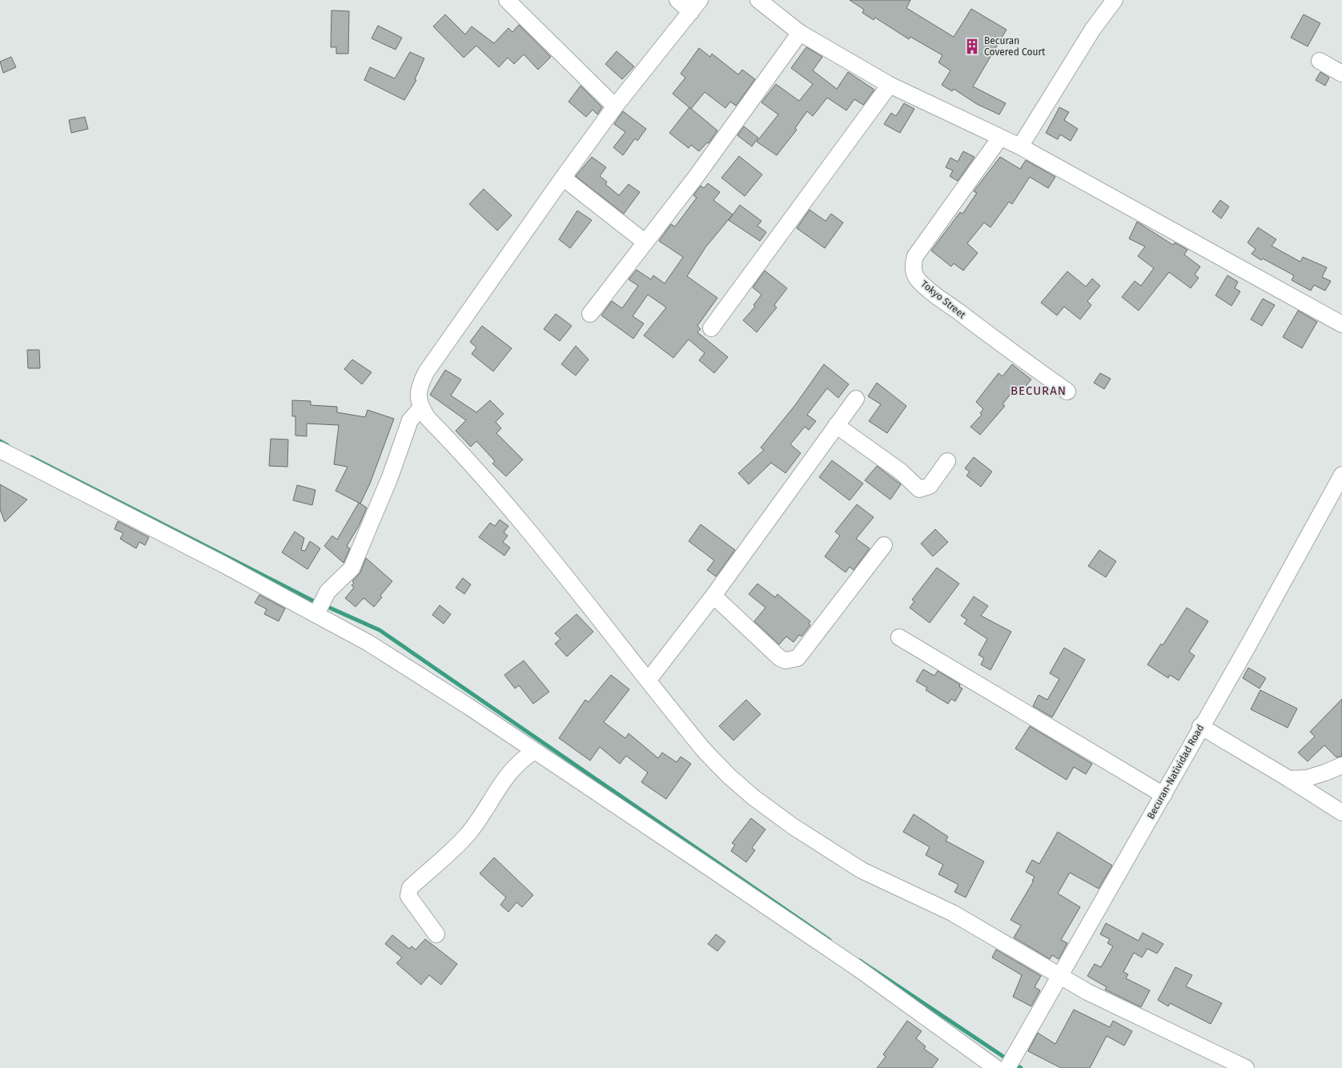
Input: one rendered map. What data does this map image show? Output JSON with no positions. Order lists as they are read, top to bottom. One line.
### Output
{"streets":{"street":["Tokyo Street","Becuran-Natividad Road"]},"districts":["BECURAN"],"places":{"building":["Becuran Covered Court"]}}
